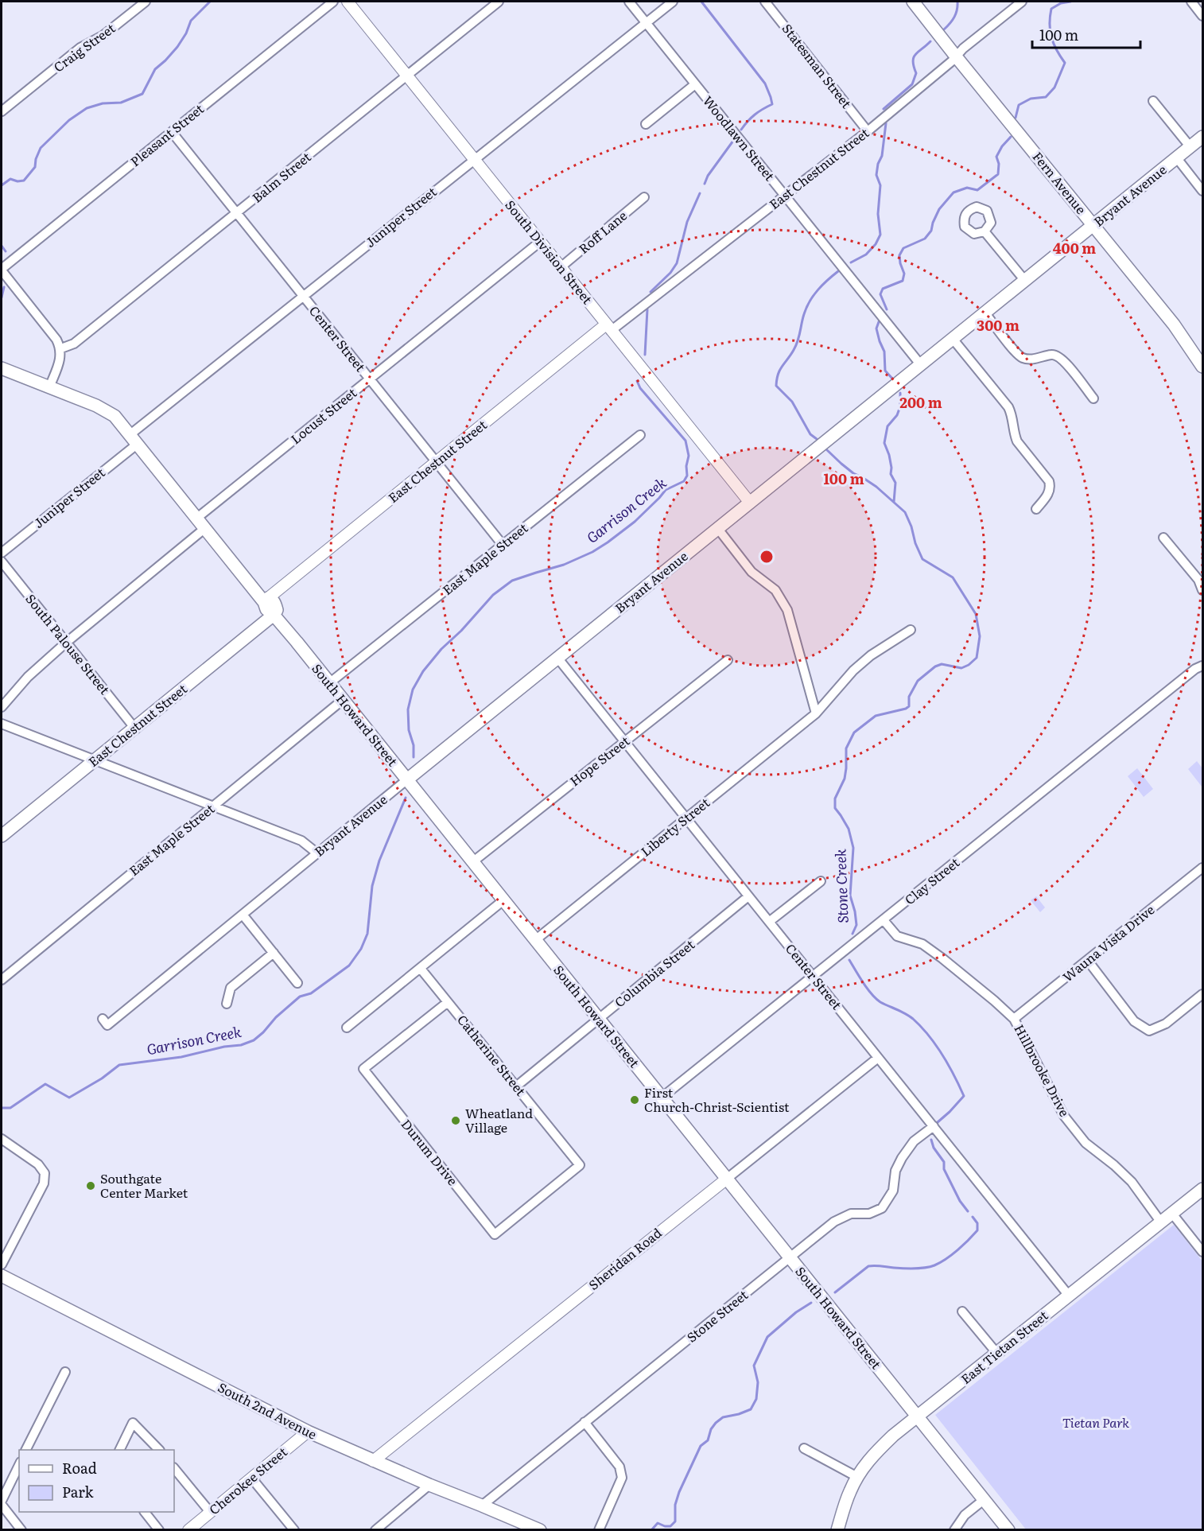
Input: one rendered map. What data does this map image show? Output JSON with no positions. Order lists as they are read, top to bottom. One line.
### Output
{"streets":{"main road":["East Chestnut Street","Fern Avenue","Bryant Avenue","South Howard Street","East Tietan Street","South 2nd Avenue"],"street":["Craig Street","Statesman Street","Pleasant Street","Woodlawn Street","Balm Street","Juniper Street","Roff Lane","South Division Street","Center Street","Locust Street","East Maple Street","South Palouse Street","Hope Street","Liberty Street","Clay Street","Wauna Vista Drive","Columbia Street","Catherine Street","Hillbrooke Drive","Durum Drive","Sheridan Road","Stone Street","Cherokee Street"]},"crossings":[["Statesman Street","East Chestnut Street"],["Pleasant Street","Center Street"],["Woodlawn Street","East Chestnut Street"],["Woodlawn Street","Bryant Avenue"],["Woodlawn Street","Juniper Street"],["East Chestnut Street","Fern Avenue"],["East Chestnut Street","South Division Street"],["East Chestnut Street","Center Street"],["East Chestnut Street","South Palouse Street"],["East Chestnut Street","South Howard Street"],["Balm Street","South Division Street"],["Balm Street","Center Street"],["Fern Avenue","Bryant Avenue"],["Bryant Avenue","South Division Street"],["Bryant Avenue","Center Street"],["Bryant Avenue","South Howard Street"],["Juniper Street","South Division Street"],["Juniper Street","Center Street"],["Roff Lane","South Division Street"],["South Division Street","Locust Street"],["Center Street","Locust Street"],["Center Street","East Maple Street"],["Center Street","Hope Street"],["Center Street","Liberty Street"],["Center Street","Clay Street"],["Center Street","Columbia Street"],["Center Street","Sheridan Road"],["Center Street","Stone Street"],["Center Street","East Tietan Street"],["East Maple Street","South Howard Street"],["South Howard Street","Hope Street"],["South Howard Street","Liberty Street"],["South Howard Street","Clay Street"],["South Howard Street","Columbia Street"],["South Howard Street","Sheridan Road"],["South Howard Street","Stone Street"],["South Howard Street","East Tietan Street"],["Clay Street","Hillbrooke Drive"],["Wauna Vista Drive","Hillbrooke Drive"],["Columbia Street","Catherine Street"],["Catherine Street","Durum Drive"],["Hillbrooke Drive","East Tietan Street"],["Sheridan Road","South 2nd Avenue"],["Stone Street","South 2nd Avenue"],["South 2nd Avenue","Cherokee Street"]],"water":["Garrison Creek","Stone Creek"],"parks":["Tietan Park"],"places":["First Church-Christ-Scientist","Wheatland Village","Southgate Center Market"],"legend":["Road","Park"],"scale_bar":"100 m","rings":["400 m","300 m","200 m","100 m"]}
